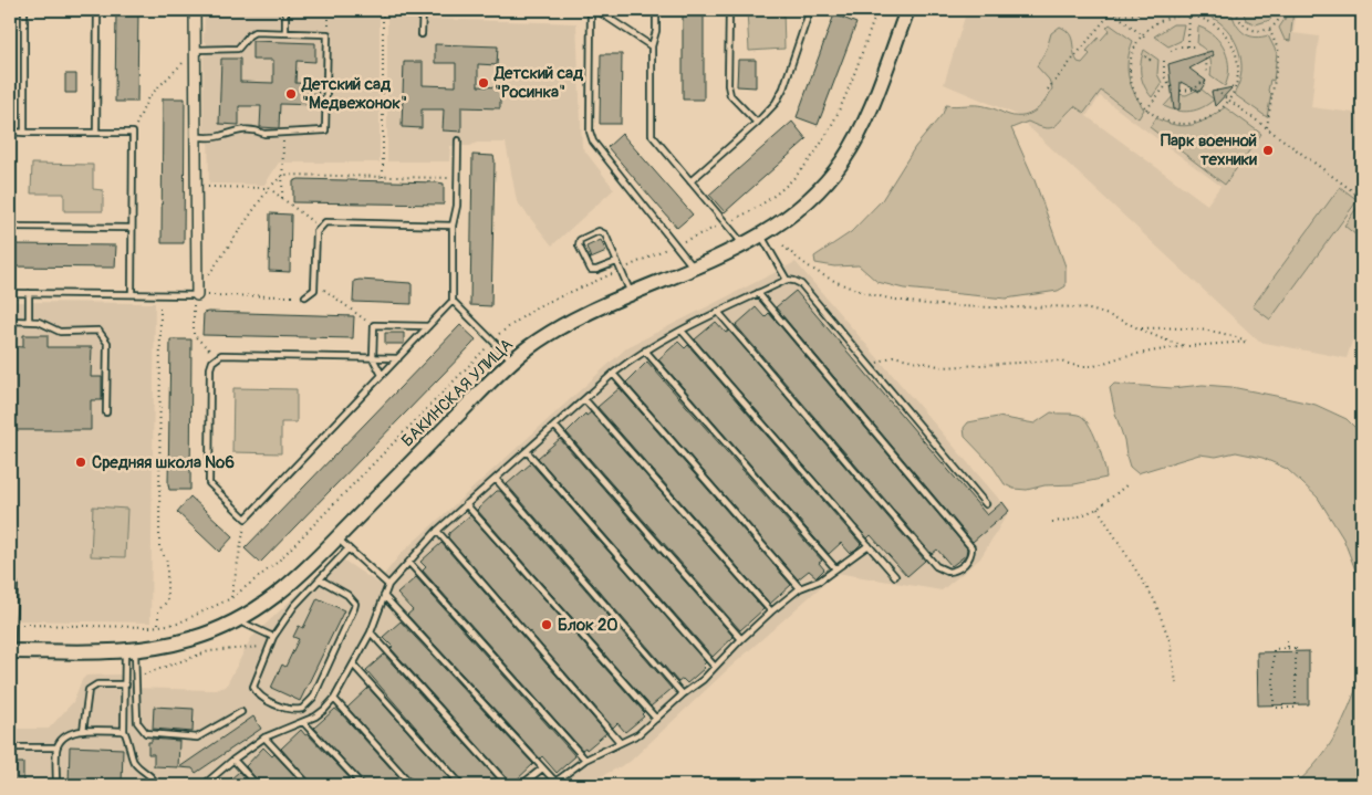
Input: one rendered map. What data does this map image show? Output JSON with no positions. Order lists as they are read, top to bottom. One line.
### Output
{"streets":{"street":["БАКИНСКАЯ УЛИЦА"]},"places":["Детский сад \"Росинка\"","Детский сад \"Медвежонок\"","Парк военной техники","Средняя школа №6","Блок 20"]}
